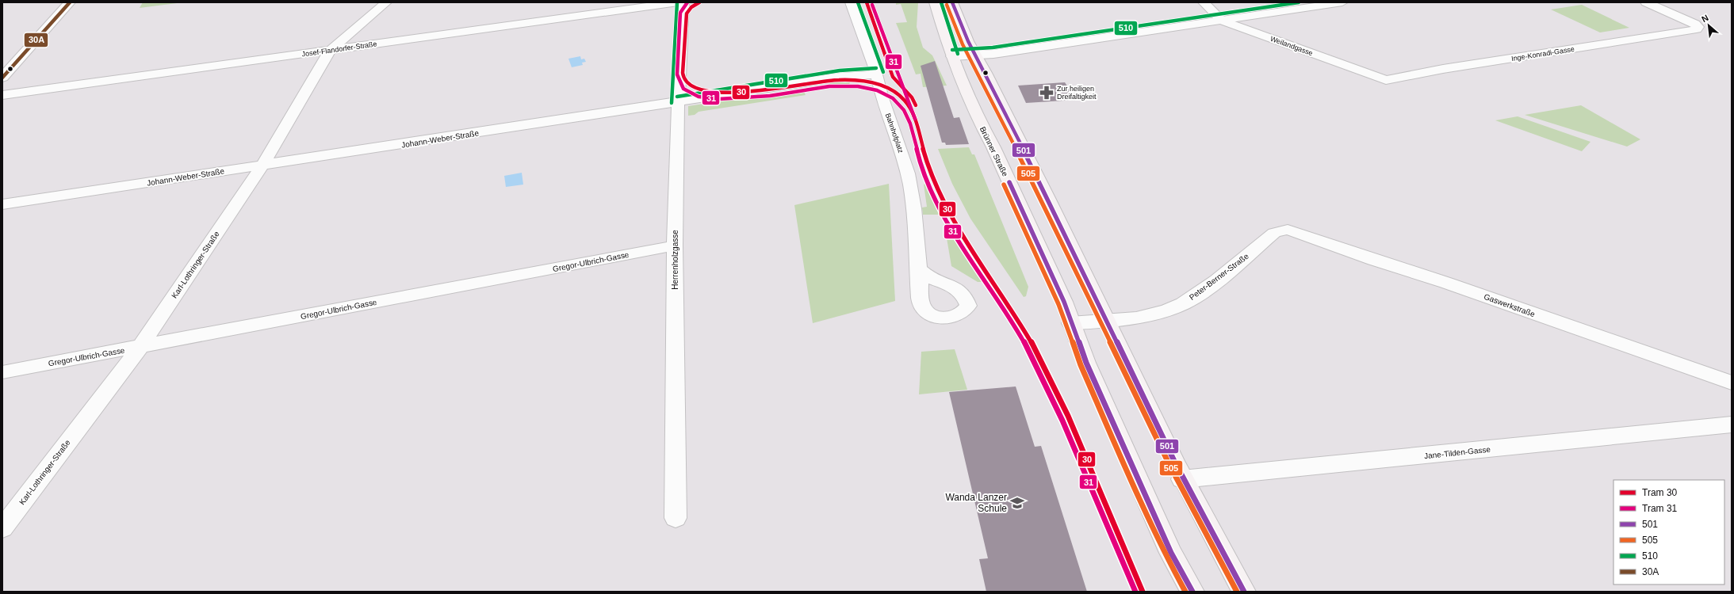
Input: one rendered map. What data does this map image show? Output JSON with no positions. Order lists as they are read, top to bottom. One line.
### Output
{"streets":{"main road":["Brünner Straße"],"street":["Weilandgasse","Josef-Flandorfer-Straße","Inge-Konradi-Gasse","Bahnhofplatz","Johann-Weber-Straße","Herrenholzgasse","Gregor-Ulbrich-Gasse","Karl-Lothringer-Straße","Peter-Berner-Straße","Gaswerkstraße","Jane-Tilden-Gasse"]},"crossings":[["Weilandgasse","Inge-Konradi-Gasse"],["Josef-Flandorfer-Straße","Karl-Lothringer-Straße"],["Bahnhofplatz","Johann-Weber-Straße"],["Johann-Weber-Straße","Herrenholzgasse"],["Johann-Weber-Straße","Karl-Lothringer-Straße"],["Brünner Straße","Peter-Berner-Straße"],["Herrenholzgasse","Gregor-Ulbrich-Gasse"],["Gregor-Ulbrich-Gasse","Karl-Lothringer-Straße"],["Peter-Berner-Straße","Gaswerkstraße"]],"places":{"pharmacy":["Zur heiligen Dreifaltigkeit"],"school or university":["Wanda Lanzer Schule"]},"lines":["tram line 30","tram line 31","transit line 501","transit line 510","transit line 30A","transit line 505"],"legend":["Tram 30","Tram 31","501","505","510","30A"],"north":"top left"}
